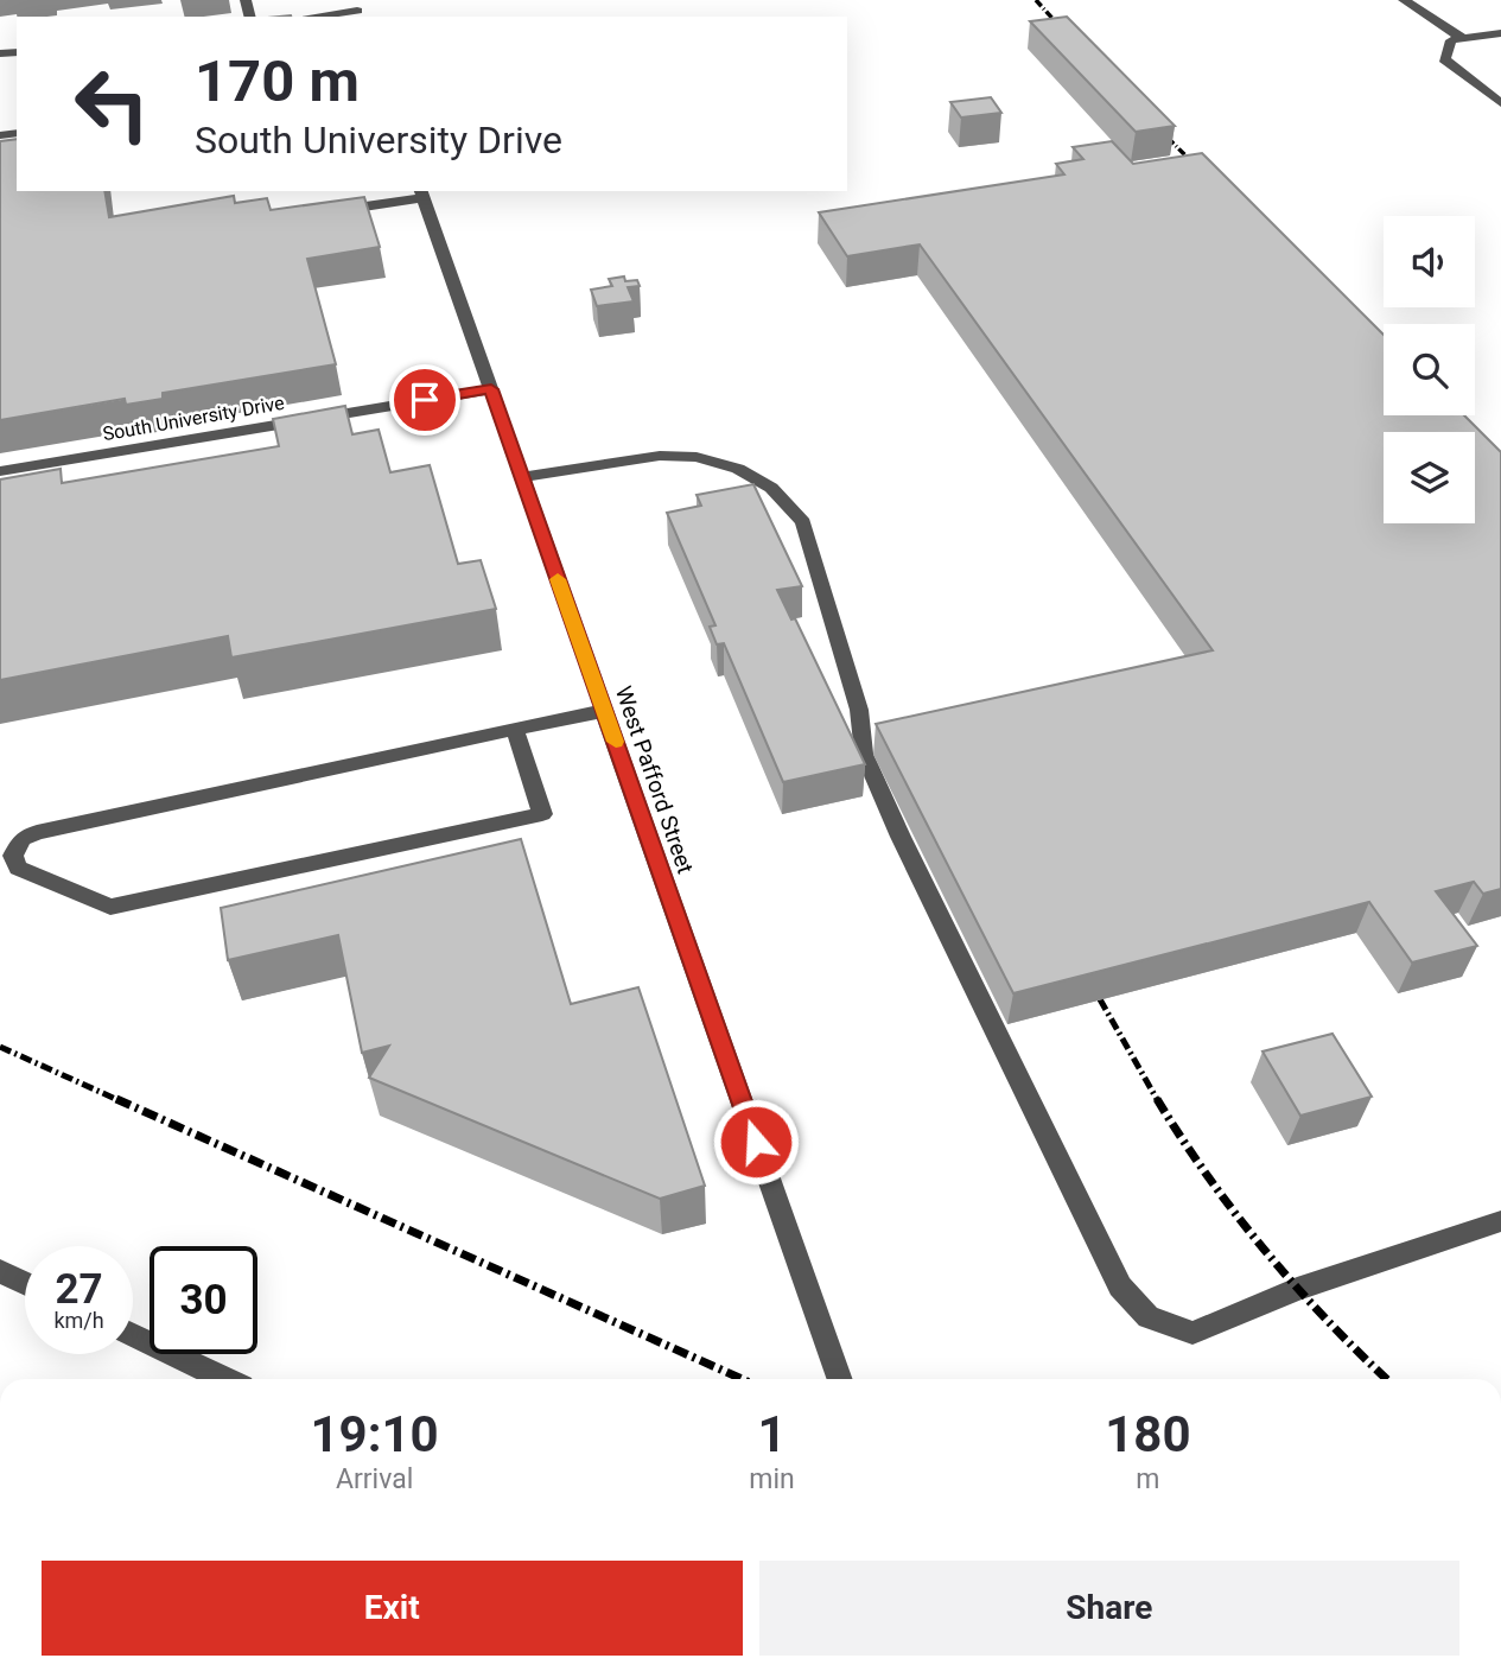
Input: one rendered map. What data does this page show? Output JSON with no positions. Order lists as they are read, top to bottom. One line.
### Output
{"streets":{"street":["South University Drive","West Pafford Street"]},"crossings":[["South University Drive","West Pafford Street"]],"page":{"turn":["170 m","South University Drive"],"speed":"27 km/h","limit":"30","eta":["19:10","Arrival","1","min","180","m"],"buttons":["Exit","Share"]}}
